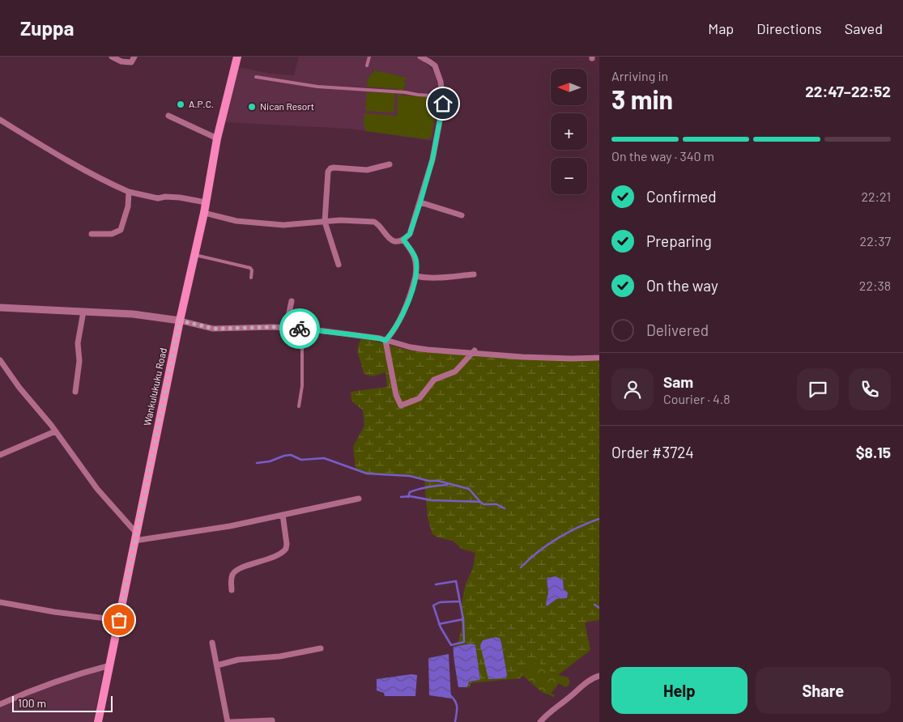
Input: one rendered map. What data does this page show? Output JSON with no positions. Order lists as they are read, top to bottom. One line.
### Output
{"streets":{"main road":["Wankulukuku Road"]},"places":["A.P.C.","Nican Resort"],"scale_bar":"100 m","north":"left","page":{"header":"Zuppa","nav":["Map","Directions","Saved"],"heading":["3 min","Arriving in","22:47–22:52"],"panel":["Sam","Courier · 4.8","Order #3724","$8.15"],"map_buttons":["+","−"],"bar":"On the way · 340 m","list":[["Confirmed","22:21"],["Preparing","22:37"],["On the way","22:38"],"Delivered"],"buttons":["Help","Share"],"scale":"100 m"}}
